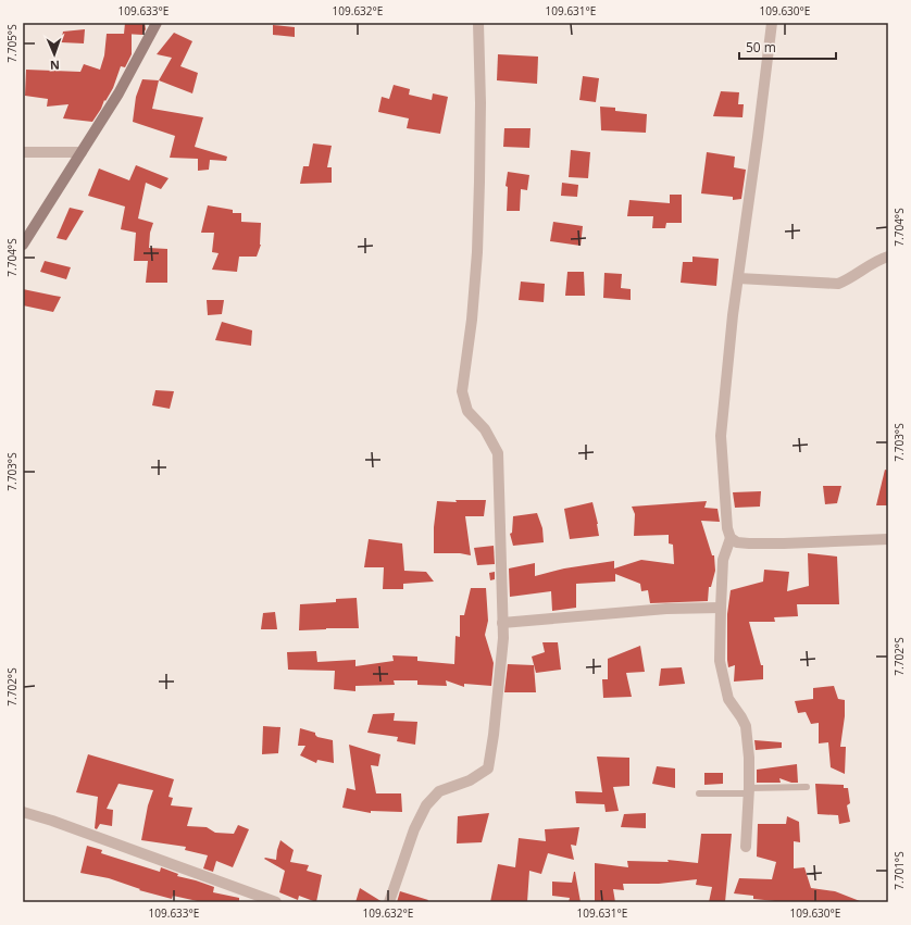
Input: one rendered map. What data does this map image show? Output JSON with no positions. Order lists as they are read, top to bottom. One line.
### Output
{"scale_bar":"50 m","north":"bottom","coordinates":["109.633°E","109.632°E","109.631°E","109.630°E","7.705°S","7.704°S","7.703°S","7.702°S","7.701°S"]}
